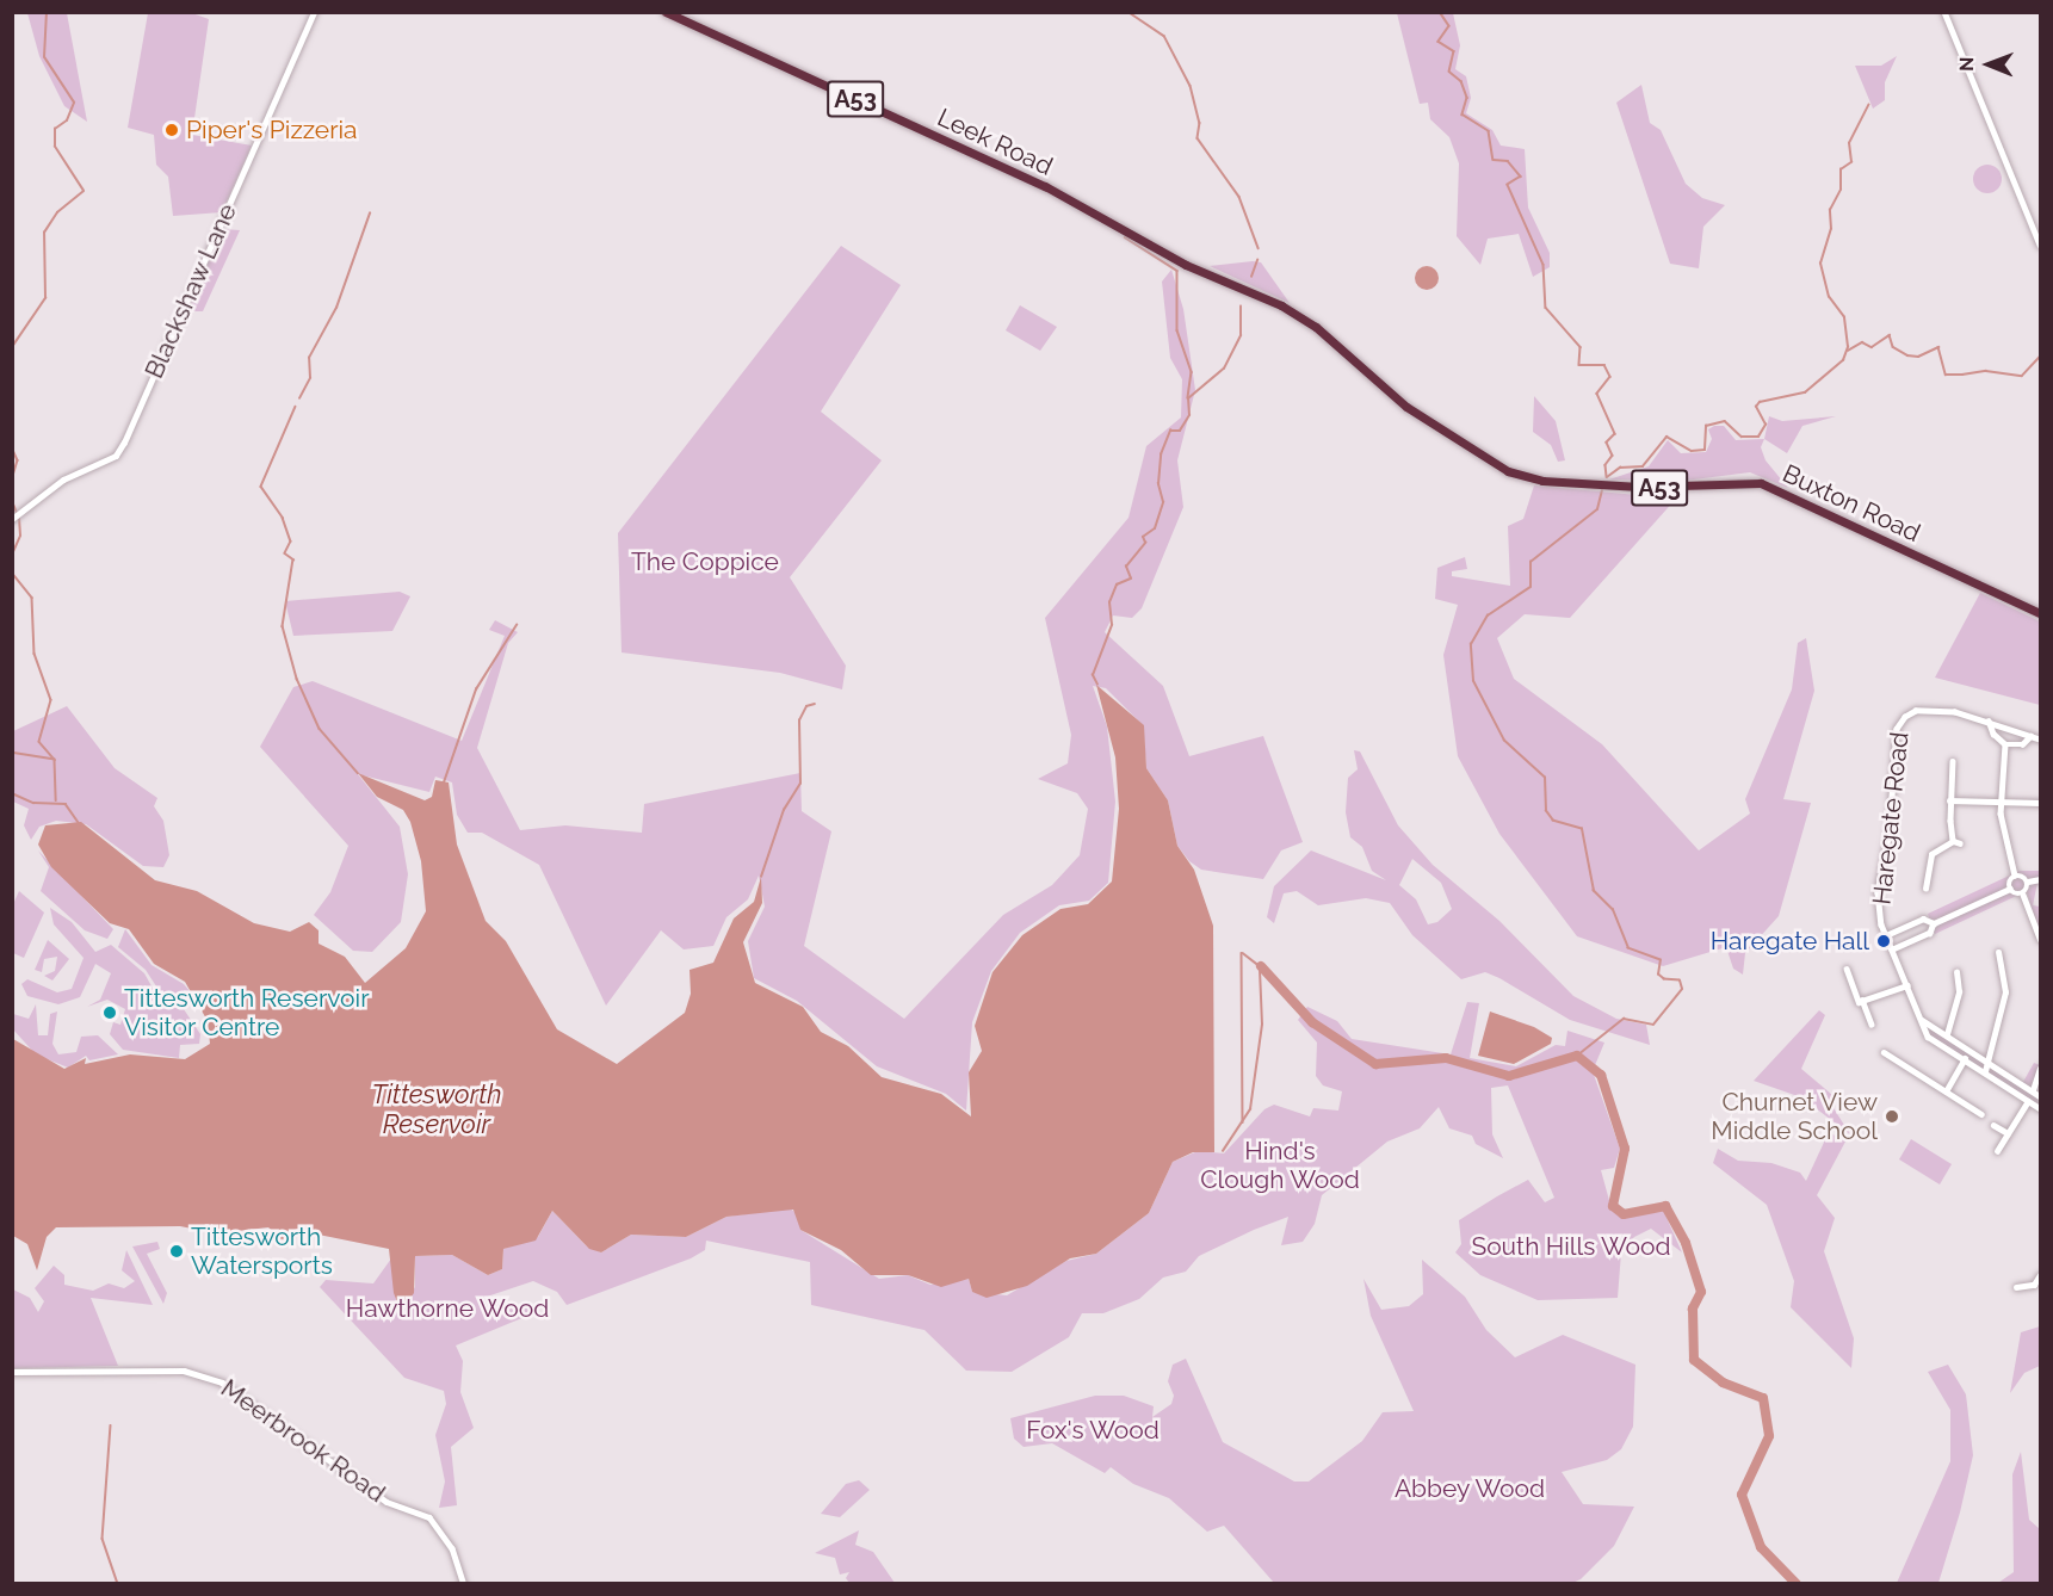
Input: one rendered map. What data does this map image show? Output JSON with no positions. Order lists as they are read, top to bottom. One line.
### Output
{"streets":{"highway":["A53","Leek Road","Buxton Road"],"street":["Blackshaw Lane","Haregate Road","Meerbrook Road"]},"crossings":[["Leek Road","Buxton Road"]],"water":["Tittesworth Reservoir"],"parks":["The Coppice","Hind's Clough Wood","South Hills Wood","Hawthorne Wood","Fox's Wood","Abbey Wood"],"places":["Piper's Pizzeria","Haregate Hall","Tittesworth Reservoir Visitor Centre","Churnet View Middle School","Tittesworth Watersports"],"north":"left"}
